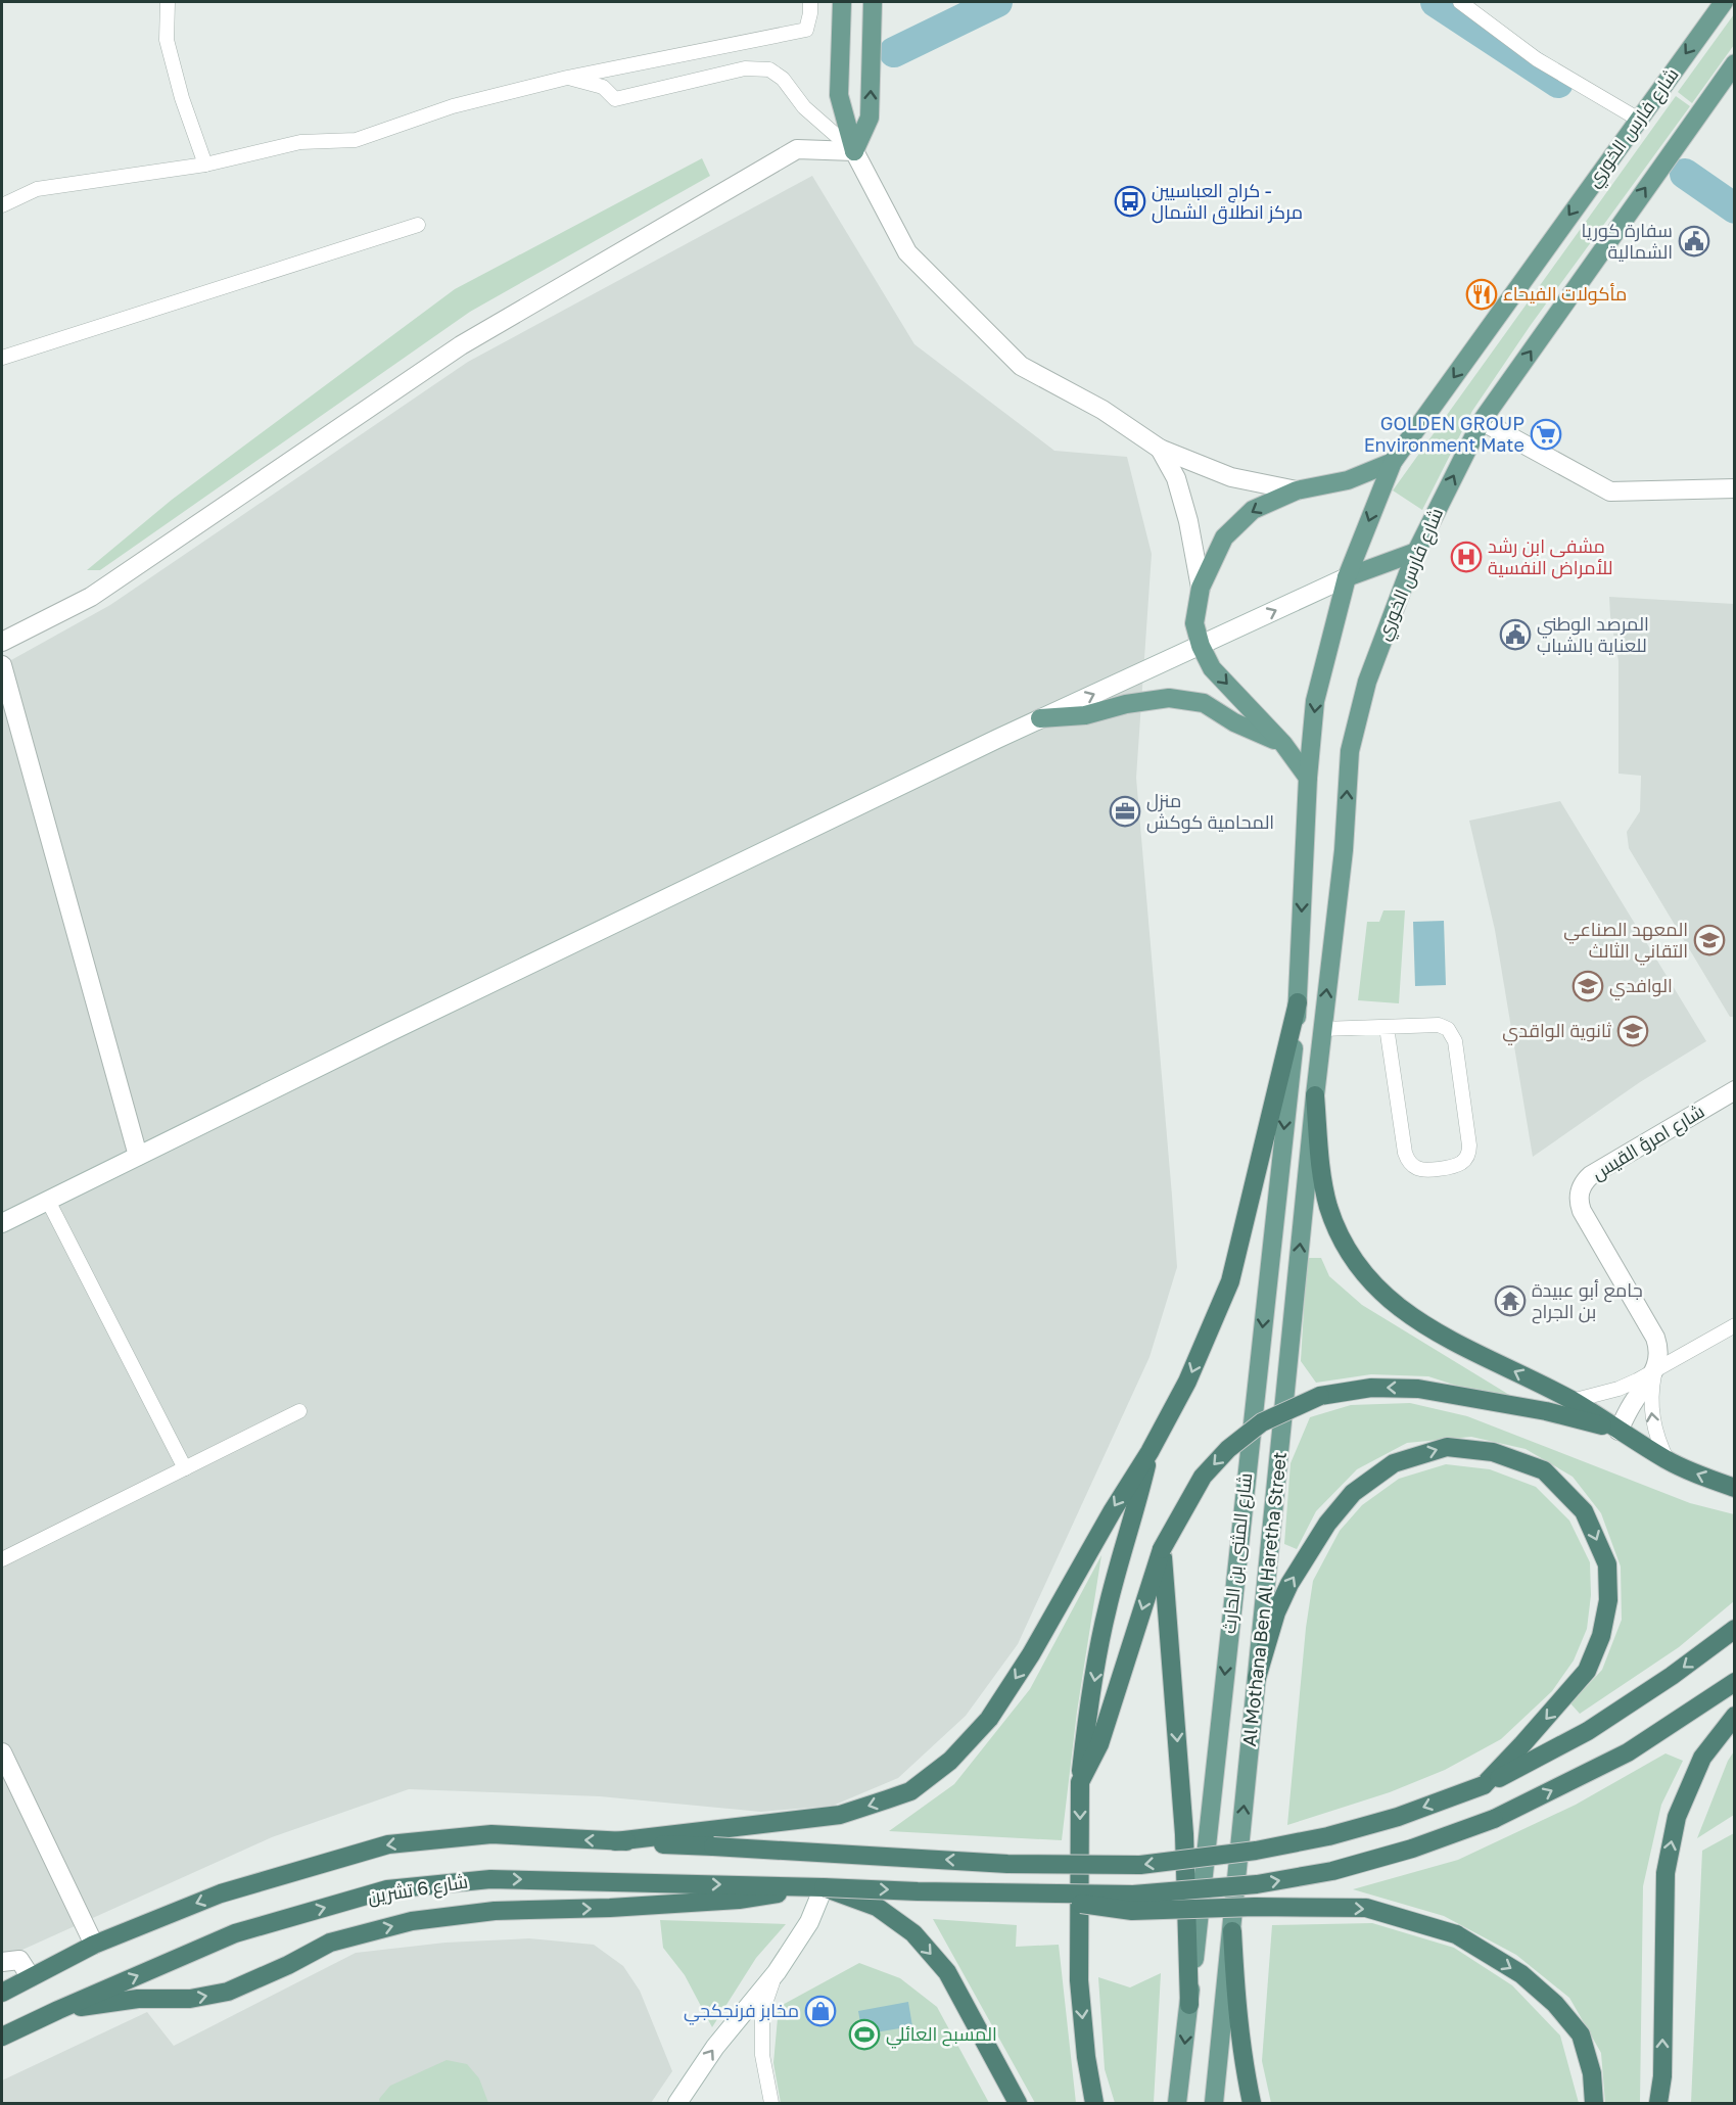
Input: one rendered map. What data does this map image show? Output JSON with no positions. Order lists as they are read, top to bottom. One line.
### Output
{"streets":{"highway":["شارع 6 تشرين"],"main road":["شارع فارس الخوري","شارع المثنى بن الحارث","Al Mothana Ben Al Haretha Street"],"street":["شارع امرؤ القيس"]},"crossings":[["شارع فارس الخوري","شارع المثنى بن الحارث"],["شارع فارس الخوري","Al Mothana Ben Al Haretha Street"]],"one_way":["شارع المثنى بن الحارث","Al Mothana Ben Al Haretha Street"],"places":{"bus stop":["كراج العباسيين - مركز انطلاق الشمال"],"public building":["سفارة كوريا الشمالية","المرصد الوطني للعناية بالشباب"],"restaurant":["مأكولات الفيحاء"],"supermarket":["GOLDEN GROUP Environment Mate"],"hospital":["مشفى ابن رشد للأمراض النفسية"],"office":["منزل المحامية كوكش"],"school or university":["المعهد الصناعي التقاني الثالث","الوافدي","ثانوية الواقدي"],"temple":["جامع أبو عبيدة بن الجراح"],"shop":["مخابز فرنجكجي"],"sports":["المسبح العائلي"]}}
